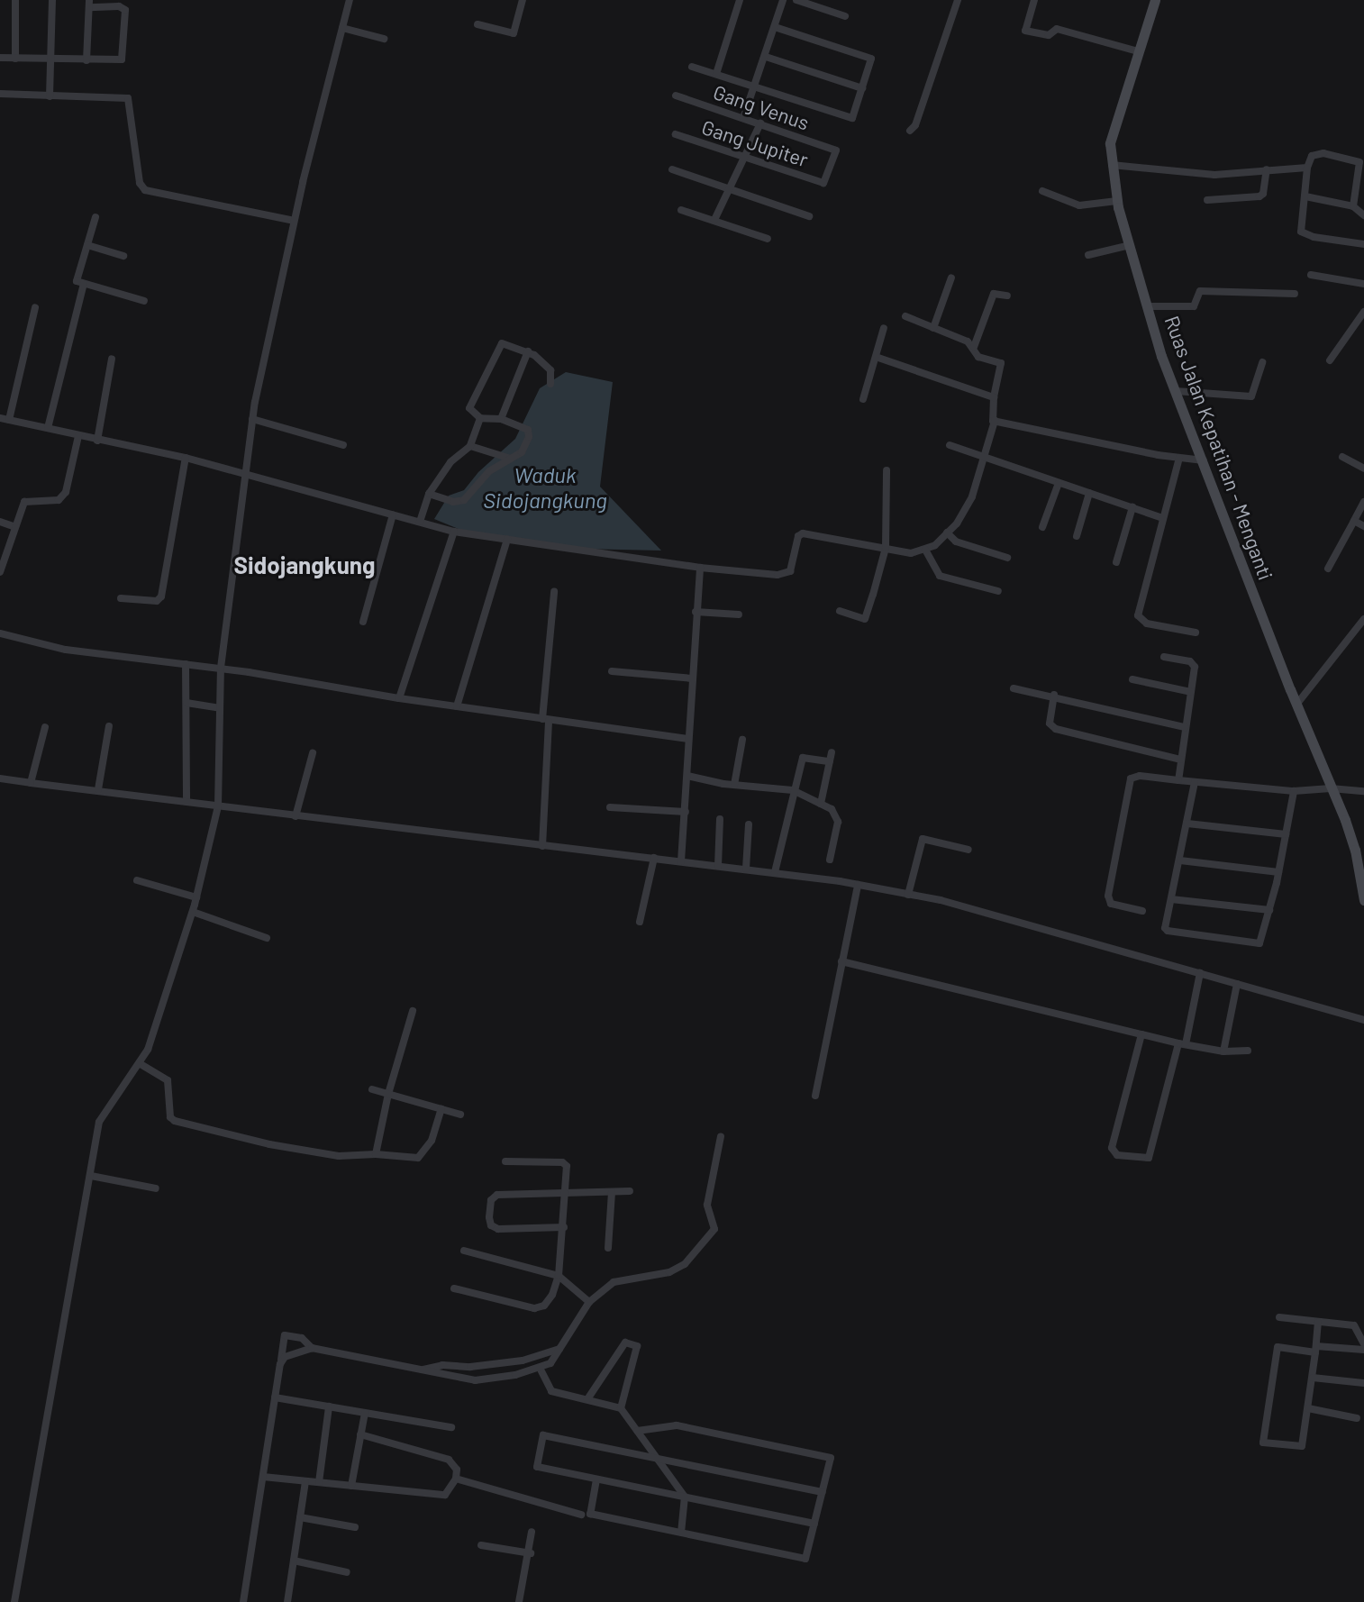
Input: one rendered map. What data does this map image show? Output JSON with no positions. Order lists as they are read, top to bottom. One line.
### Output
{"streets":{"main road":["Ruas Jalan Kepatihan - Menganti"],"street":["Gang Venus","Gang Jupiter"]},"crossings":[["Gang Venus","Gang Jupiter"]],"districts":["Sidojangkung"],"water":["Waduk Sidojangkung"]}
